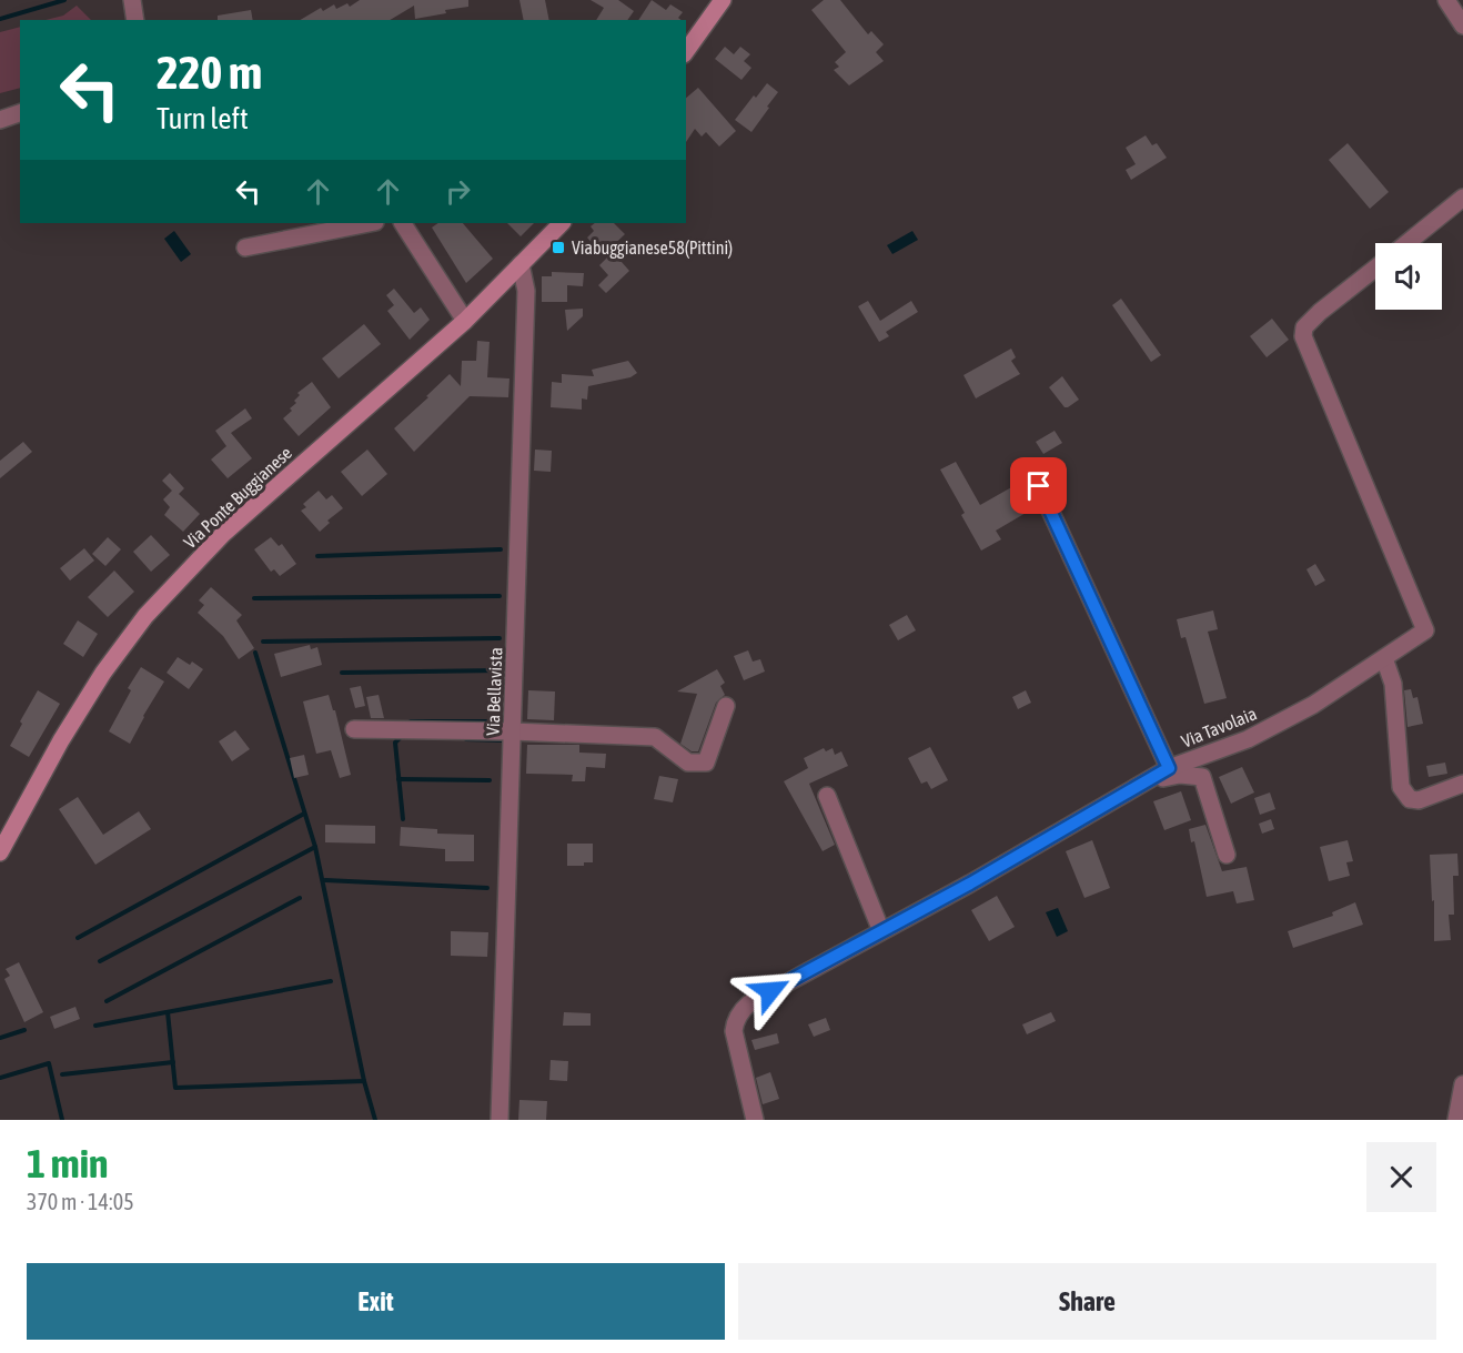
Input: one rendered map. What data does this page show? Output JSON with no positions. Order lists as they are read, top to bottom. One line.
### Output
{"streets":{"main road":["Via Ponte Buggianese"],"street":["Via Bellavista","Via Tavolaia"]},"crossings":[["Via Ponte Buggianese","Via Bellavista"]],"places":{"transit":["Viabuggianese58(Pittini)"]},"page":{"turn":["220 m","Turn left"],"heading":["1 min","370 m · 14:05"],"buttons":["Exit","Share"]}}
